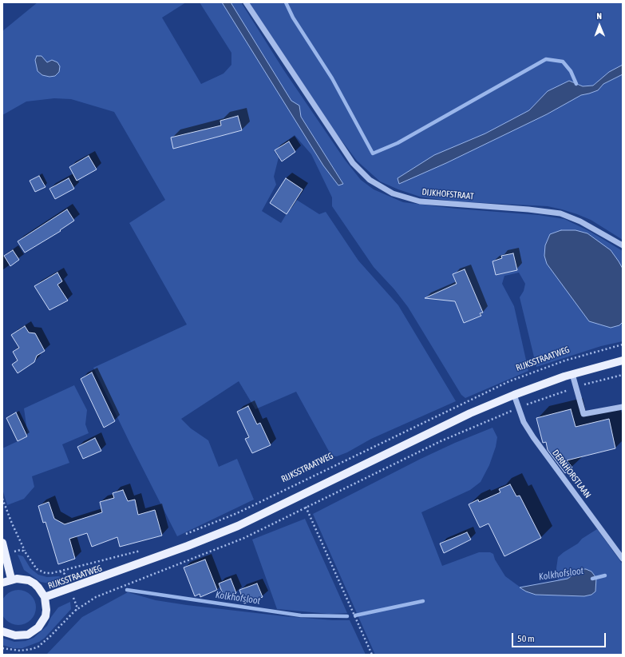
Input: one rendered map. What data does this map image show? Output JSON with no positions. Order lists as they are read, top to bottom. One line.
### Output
{"streets":{"main road":["RIJKSSTRAATWEG"],"street":["DIJKHOFSTRAAT","DERNHORSTLAAN"]},"crossings":[["RIJKSSTRAATWEG","DERNHORSTLAAN"]],"water":["Kolkhofsloot"],"scale_bar":"50 m","north":"top"}
